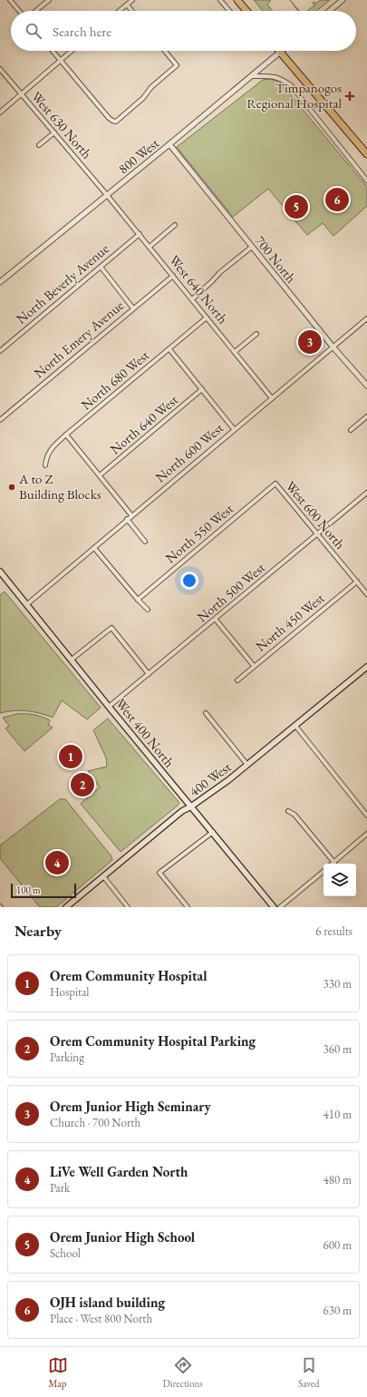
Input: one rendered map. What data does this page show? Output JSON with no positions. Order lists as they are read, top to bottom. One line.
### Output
{"streets":{"main road":["West 400 North","400 West"],"street":["West 630 North","800 West","700 North","North Beverly Avenue","West 640 North","North Emery Avenue","North 680 West","North 640 West","North 600 West","West 600 North","North 550 West","North 500 West","North 450 West"]},"crossings":[["West 630 North","800 West"],["West 630 North","West 640 North"],["800 West","700 North"],["800 West","West 640 North"],["700 North","North 600 West"],["North Beverly Avenue","West 640 North"],["West 640 North","North Emery Avenue"],["West 640 North","North 680 West"],["West 640 North","North 600 West"],["North 600 West","West 400 North"],["West 600 North","North 550 West"],["West 600 North","North 500 West"],["West 600 North","North 450 West"],["North 500 West","West 400 North"],["West 400 North","400 West"]],"places":{"health":["Timpanogos Regional Hospital"],"other":["A to Z Building Blocks"]},"scale_bar":"100 m","page":{"search":"Search here","pins":["6","5","3","1","2","4"],"scale":"100 m","heading":["Nearby","6 results"],"list":[{"mark":"1","name":"Orem Community Hospital","note":"Hospital","value":"330 m"},{"mark":"2","name":"Orem Community Hospital Parking","note":"Parking","value":"360 m"},{"mark":"3","name":"Orem Junior High Seminary","note":"Church · 700 North","value":"410 m"},{"mark":"4","name":"LiVe Well Garden North","note":"Park","value":"480 m"},{"mark":"5","name":"Orem Junior High School","note":"School","value":"600 m"},{"mark":"6","name":"OJH island building","note":"Place · West 800 North","value":"630 m"}],"nav":["Map","Directions","Saved"]}}
